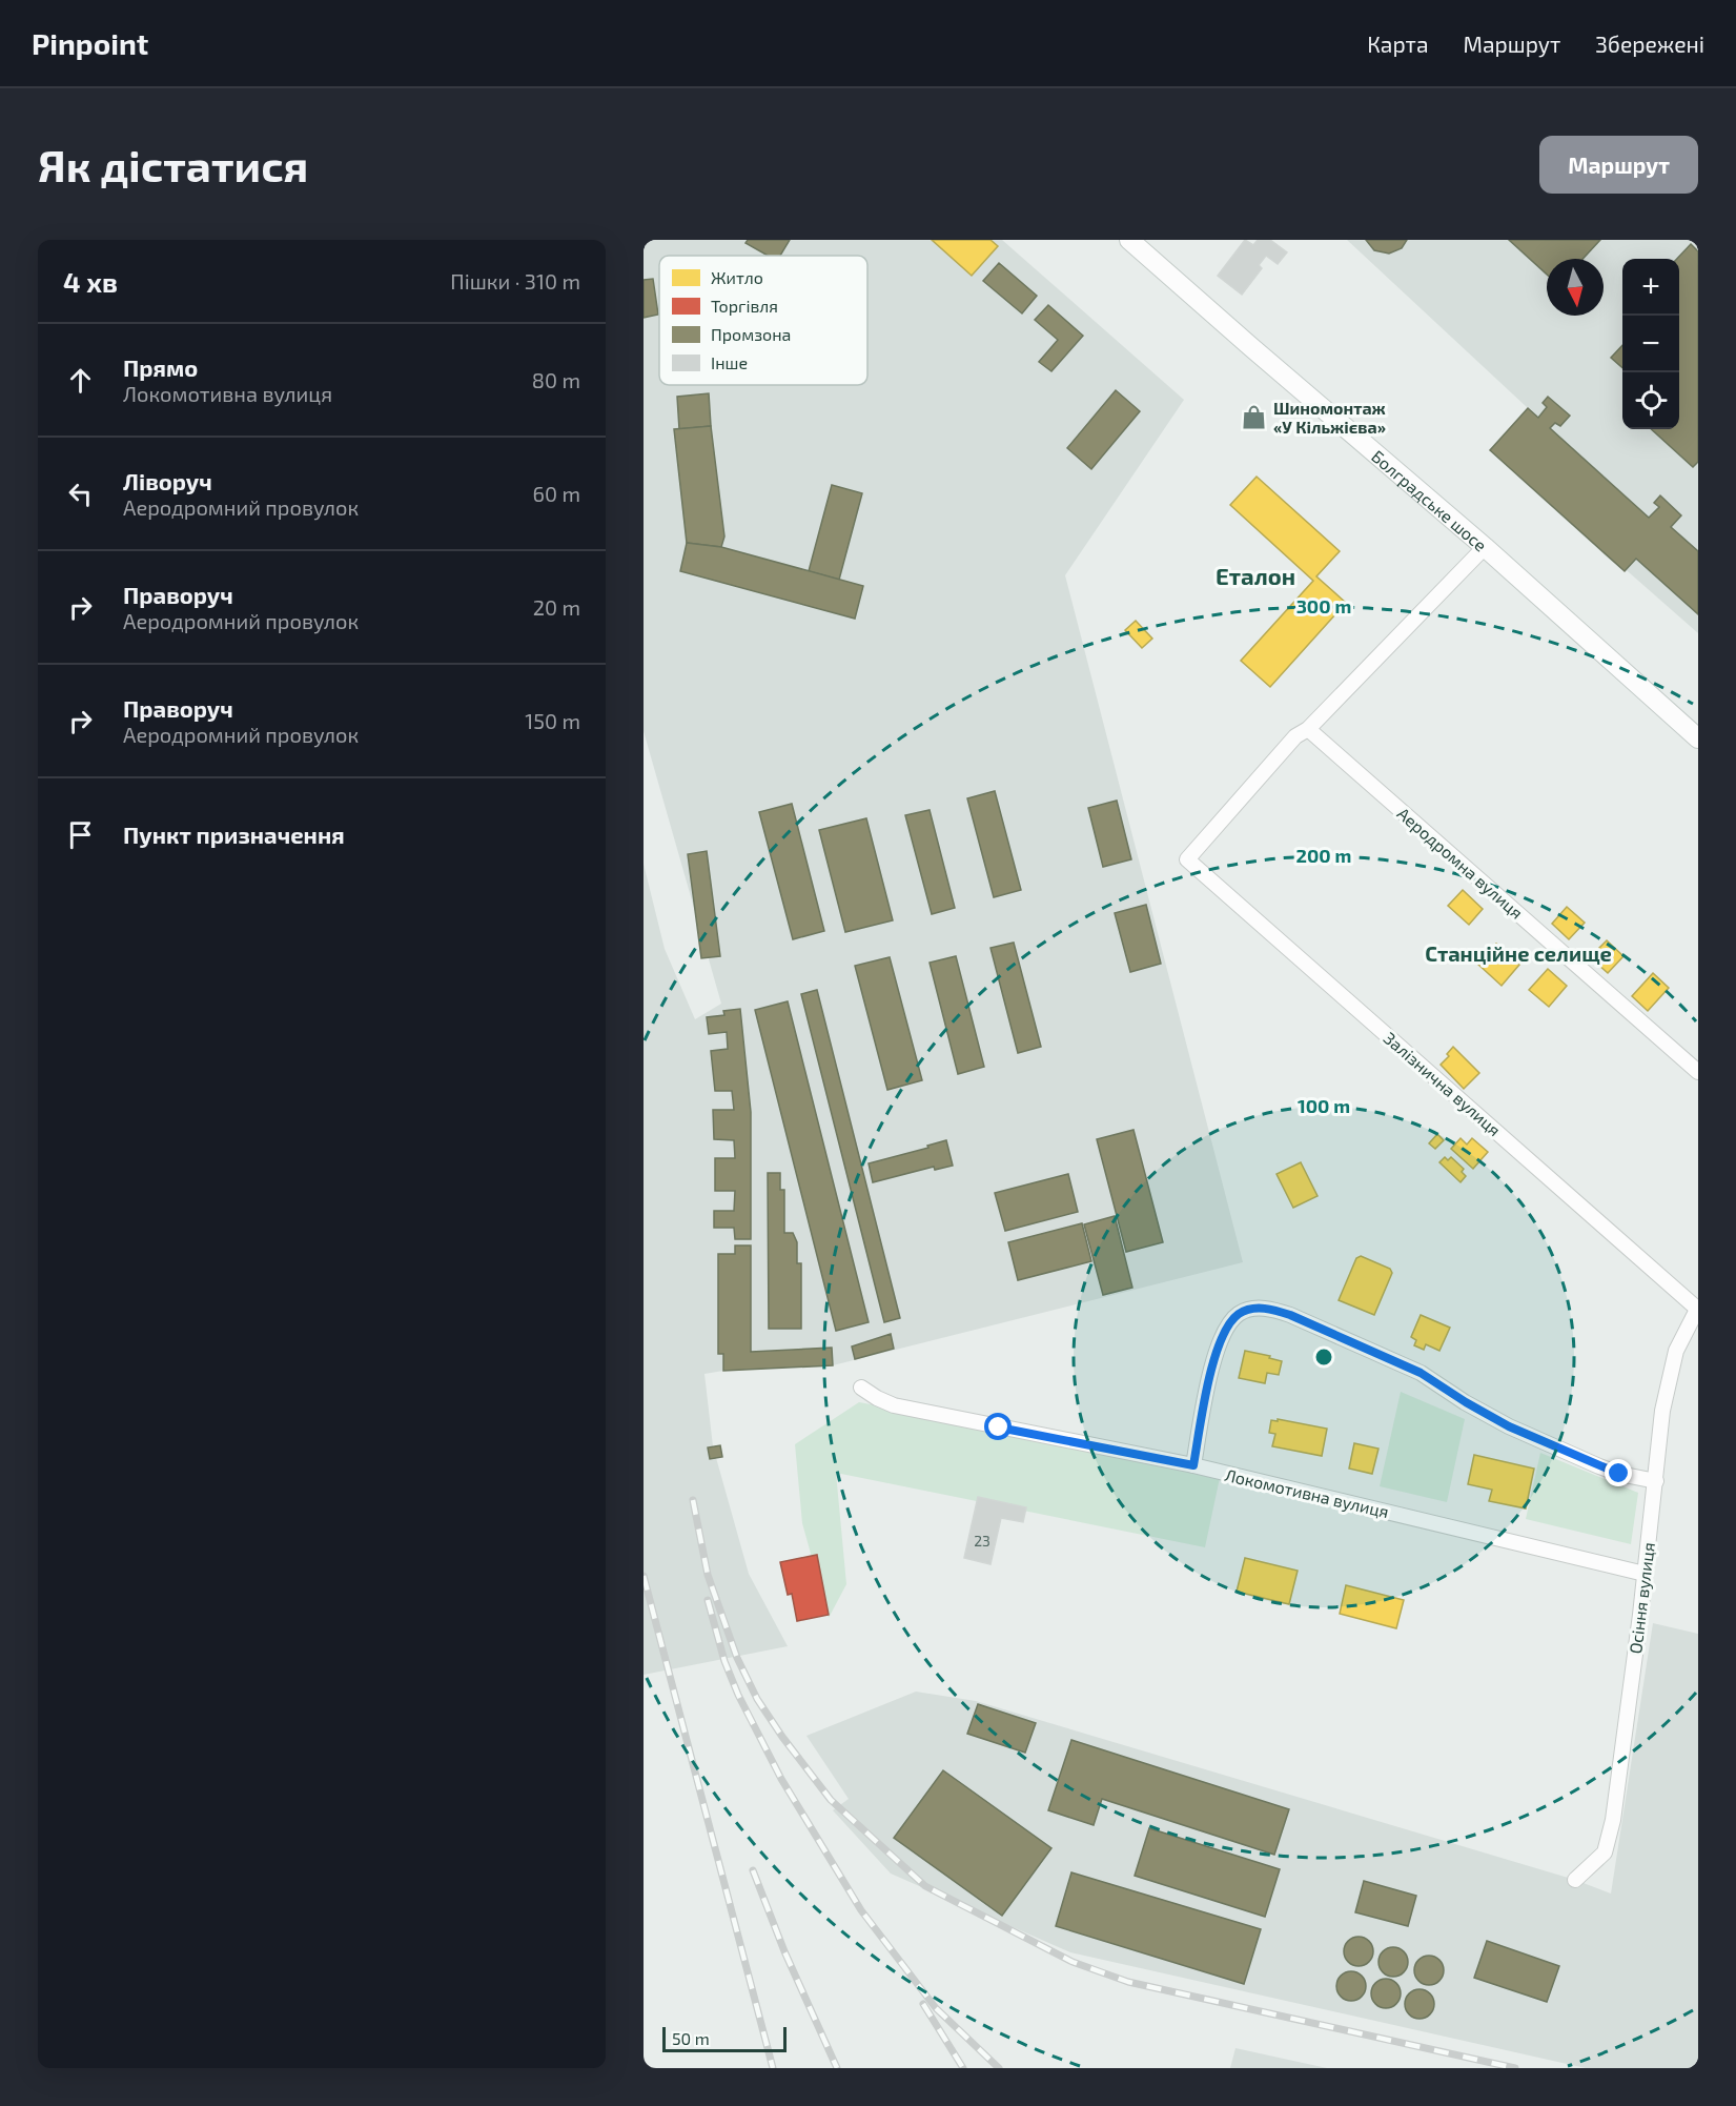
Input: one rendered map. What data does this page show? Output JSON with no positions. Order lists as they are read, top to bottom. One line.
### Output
{"streets":{"main road":["Болградське шосе"],"street":["Аеродромна вулиця","Залізнична вулиця","Локомотивна вулиця","Осіння вулиця"]},"crossings":[["Аеродромна вулиця","Залізнична вулиця"],["Залізнична вулиця","Осіння вулиця"],["Локомотивна вулиця","Осіння вулиця"]],"districts":["Еталон","Станційне селище"],"places":{"shop":["Шиномонтаж «У Кільжієва»"]},"house_numbers":["23"],"legend":["Житло","Торгівля","Промзона","Інше"],"scale_bar":"50 m","north":"bottom","page":{"header":"Pinpoint","nav":["Карта","Маршрут","Збережені"],"buttons":"Маршрут","title":"Як дістатися","heading":["4 хв","Пішки · 310 m"],"map_buttons":["+","−"],"list":[["Прямо","Локомотивна вулиця","80 m"],["Ліворуч","Аеродромний провулок","60 m"],["Праворуч","Аеродромний провулок","20 m"],["Праворуч","Аеродромний провулок","150 m"],"Пункт призначення"],"scale":"50 m"},"rings":["300 m","200 m","100 m"]}
